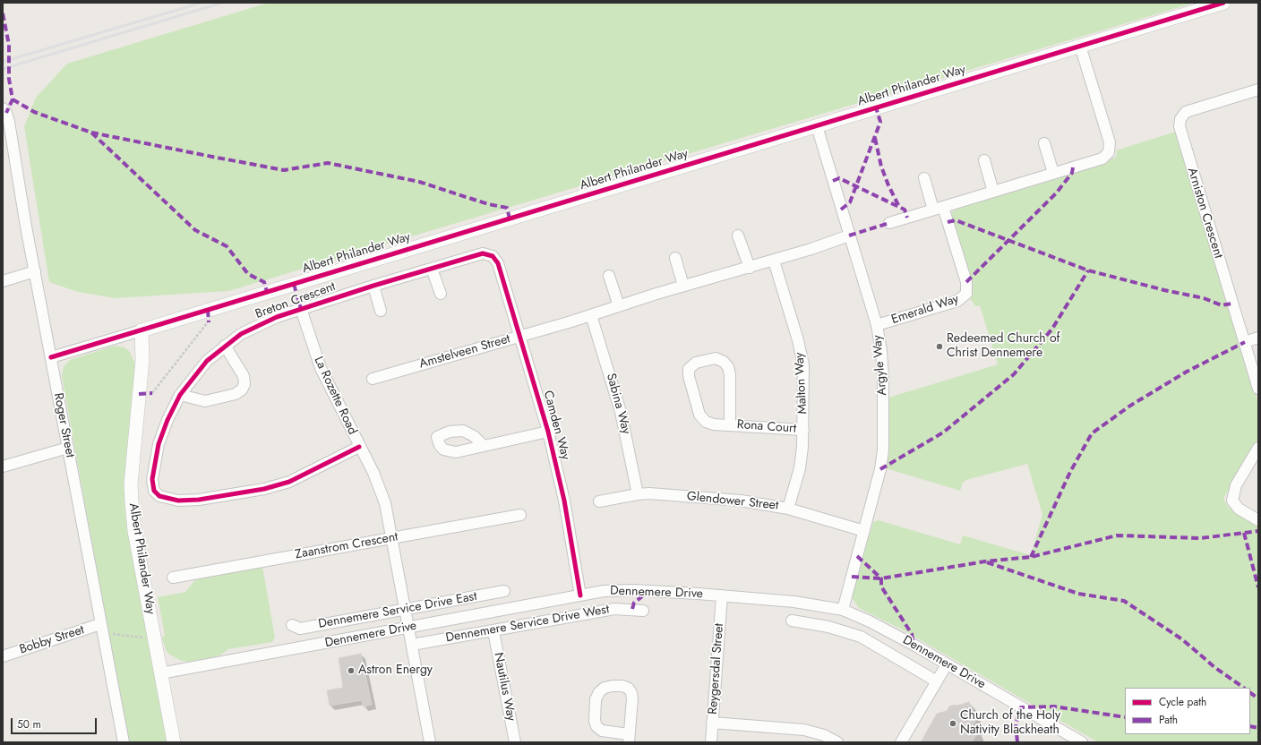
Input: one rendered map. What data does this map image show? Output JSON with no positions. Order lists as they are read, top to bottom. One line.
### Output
{"streets":{"street":["Albert Philander Way","Arniston Crescent","Breton Crescent","Emerald Way","Amstelveen Street","Argyle Way","Malton Way","La Rozette Road","Sabina Way","Roger Street","Camden Way","Rona Court","Glendower Street","Zaanstrom Crescent","Dennemere Drive","Dennemere Service Drive East","Dennemere Service Drive West","Bobby Street","Reygersdal Street","Nautilus Way"]},"crossings":[["Albert Philander Way","Argyle Way"],["Albert Philander Way","Roger Street"],["Albert Philander Way","Dennemere Drive"],["Breton Crescent","La Rozette Road"],["Breton Crescent","Camden Way"],["Emerald Way","Argyle Way"],["Amstelveen Street","Argyle Way"],["Amstelveen Street","Malton Way"],["Amstelveen Street","Sabina Way"],["Amstelveen Street","Camden Way"],["Argyle Way","Glendower Street"],["Argyle Way","Dennemere Drive"],["Malton Way","Rona Court"],["Malton Way","Glendower Street"],["La Rozette Road","Zaanstrom Crescent"],["La Rozette Road","Dennemere Drive"],["La Rozette Road","Dennemere Service Drive East"],["La Rozette Road","Dennemere Service Drive West"],["Sabina Way","Glendower Street"],["Roger Street","Bobby Street"],["Camden Way","Dennemere Drive"],["Dennemere Drive","Reygersdal Street"],["Dennemere Service Drive West","Nautilus Way"]],"places":["Redeemed Church of Christ Dennemere","Astron Energy","Church of the Holy Nativity Blackheath"],"legend":["Cycle path","Path"],"scale_bar":"50 m"}
